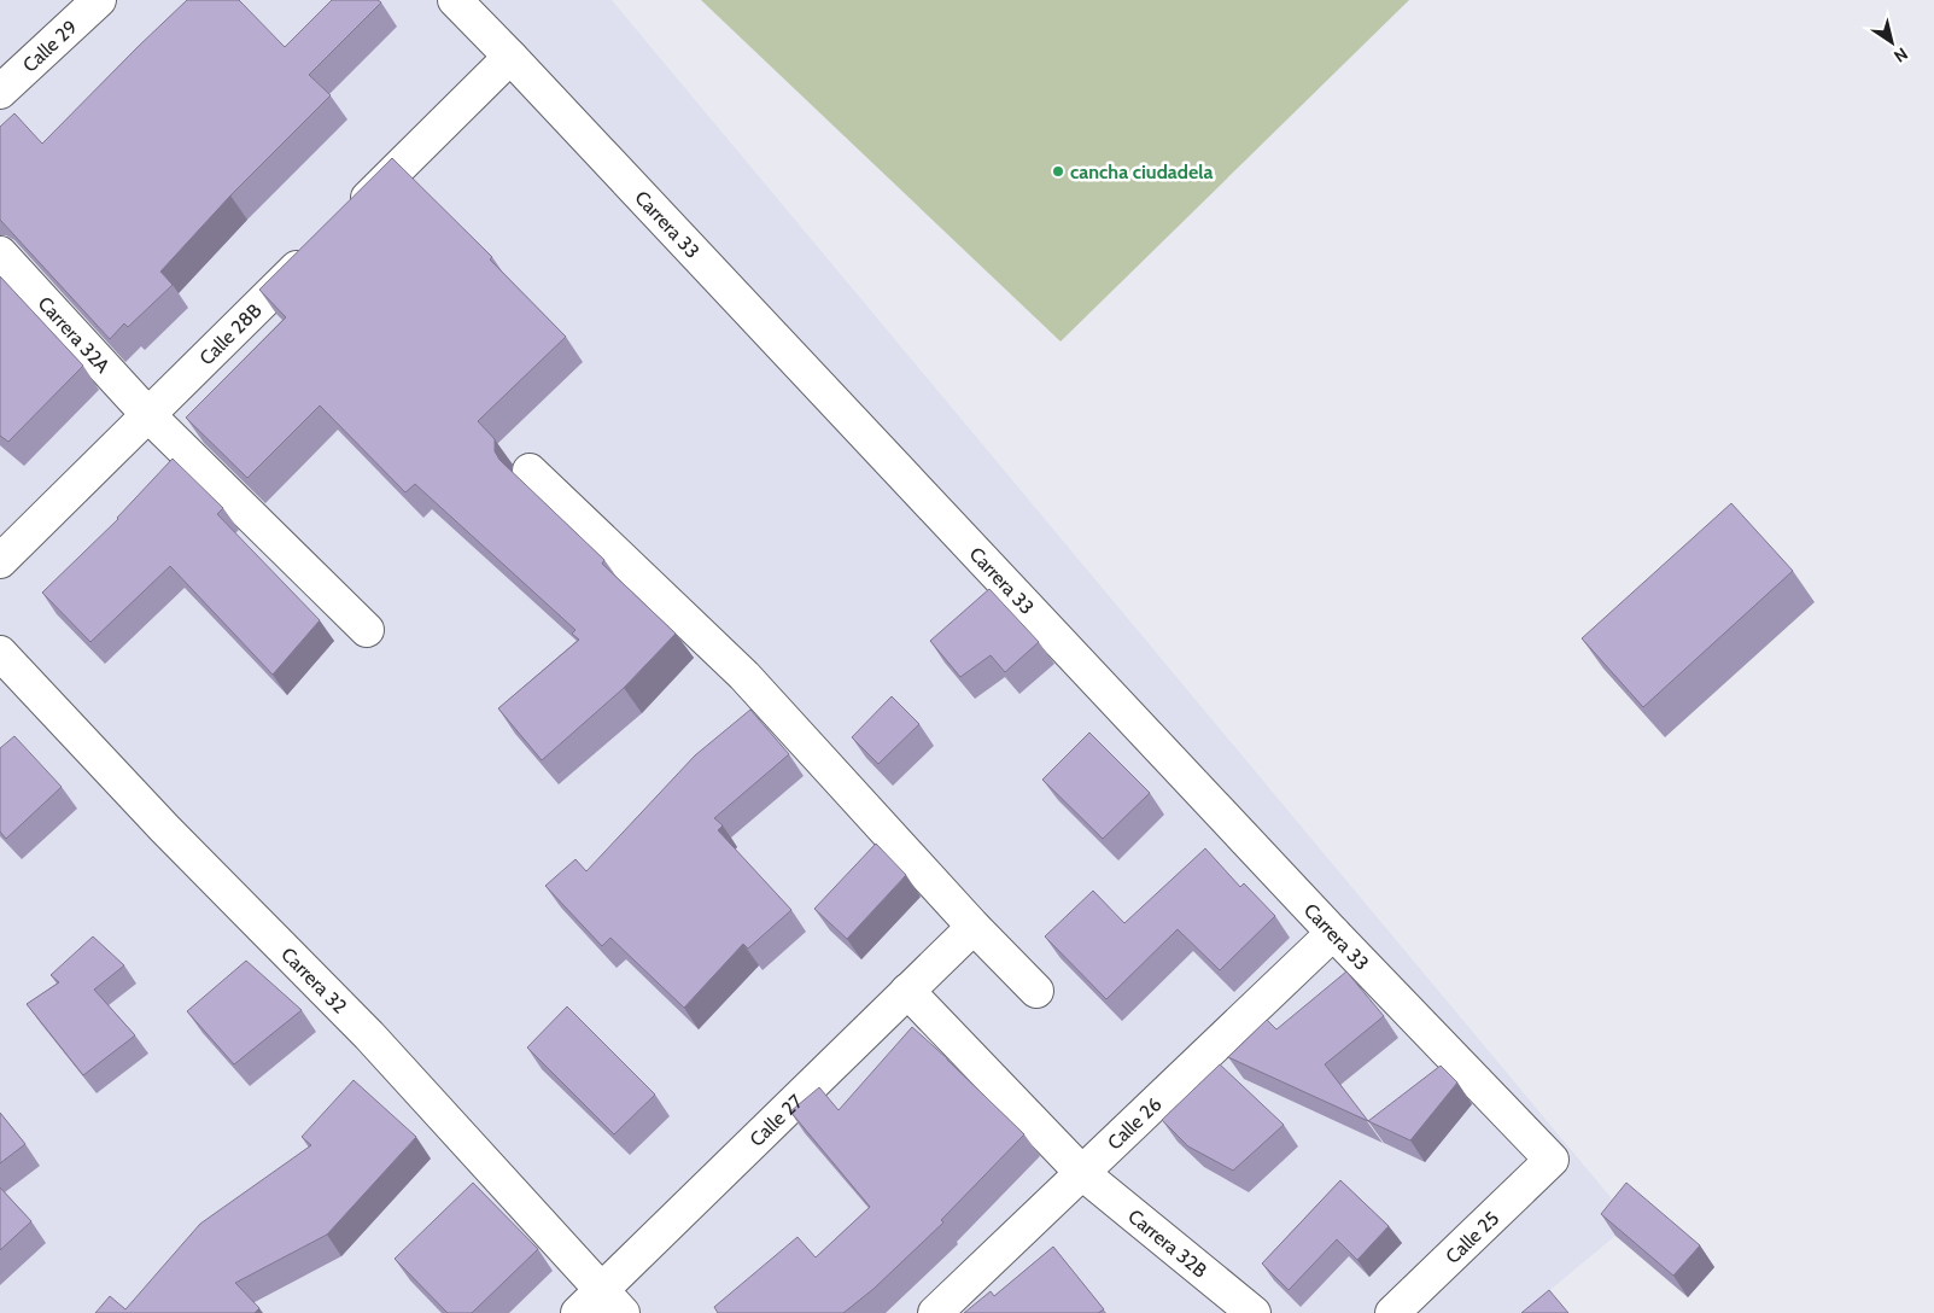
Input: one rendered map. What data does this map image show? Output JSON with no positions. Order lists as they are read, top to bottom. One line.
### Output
{"streets":{"street":["Calle 29","Carrera 33","Carrera 32A","Calle 28B","Carrera 32","Calle 27","Calle 26","Calle 25","Carrera 32B"]},"crossings":[["Carrera 33","Calle 26"],["Carrera 33","Calle 25"],["Carrera 32A","Calle 28B"],["Carrera 32","Calle 27"],["Calle 27","Carrera 32B"],["Calle 26","Carrera 32B"]],"places":["cancha ciudadela"],"north":"bottom right"}
